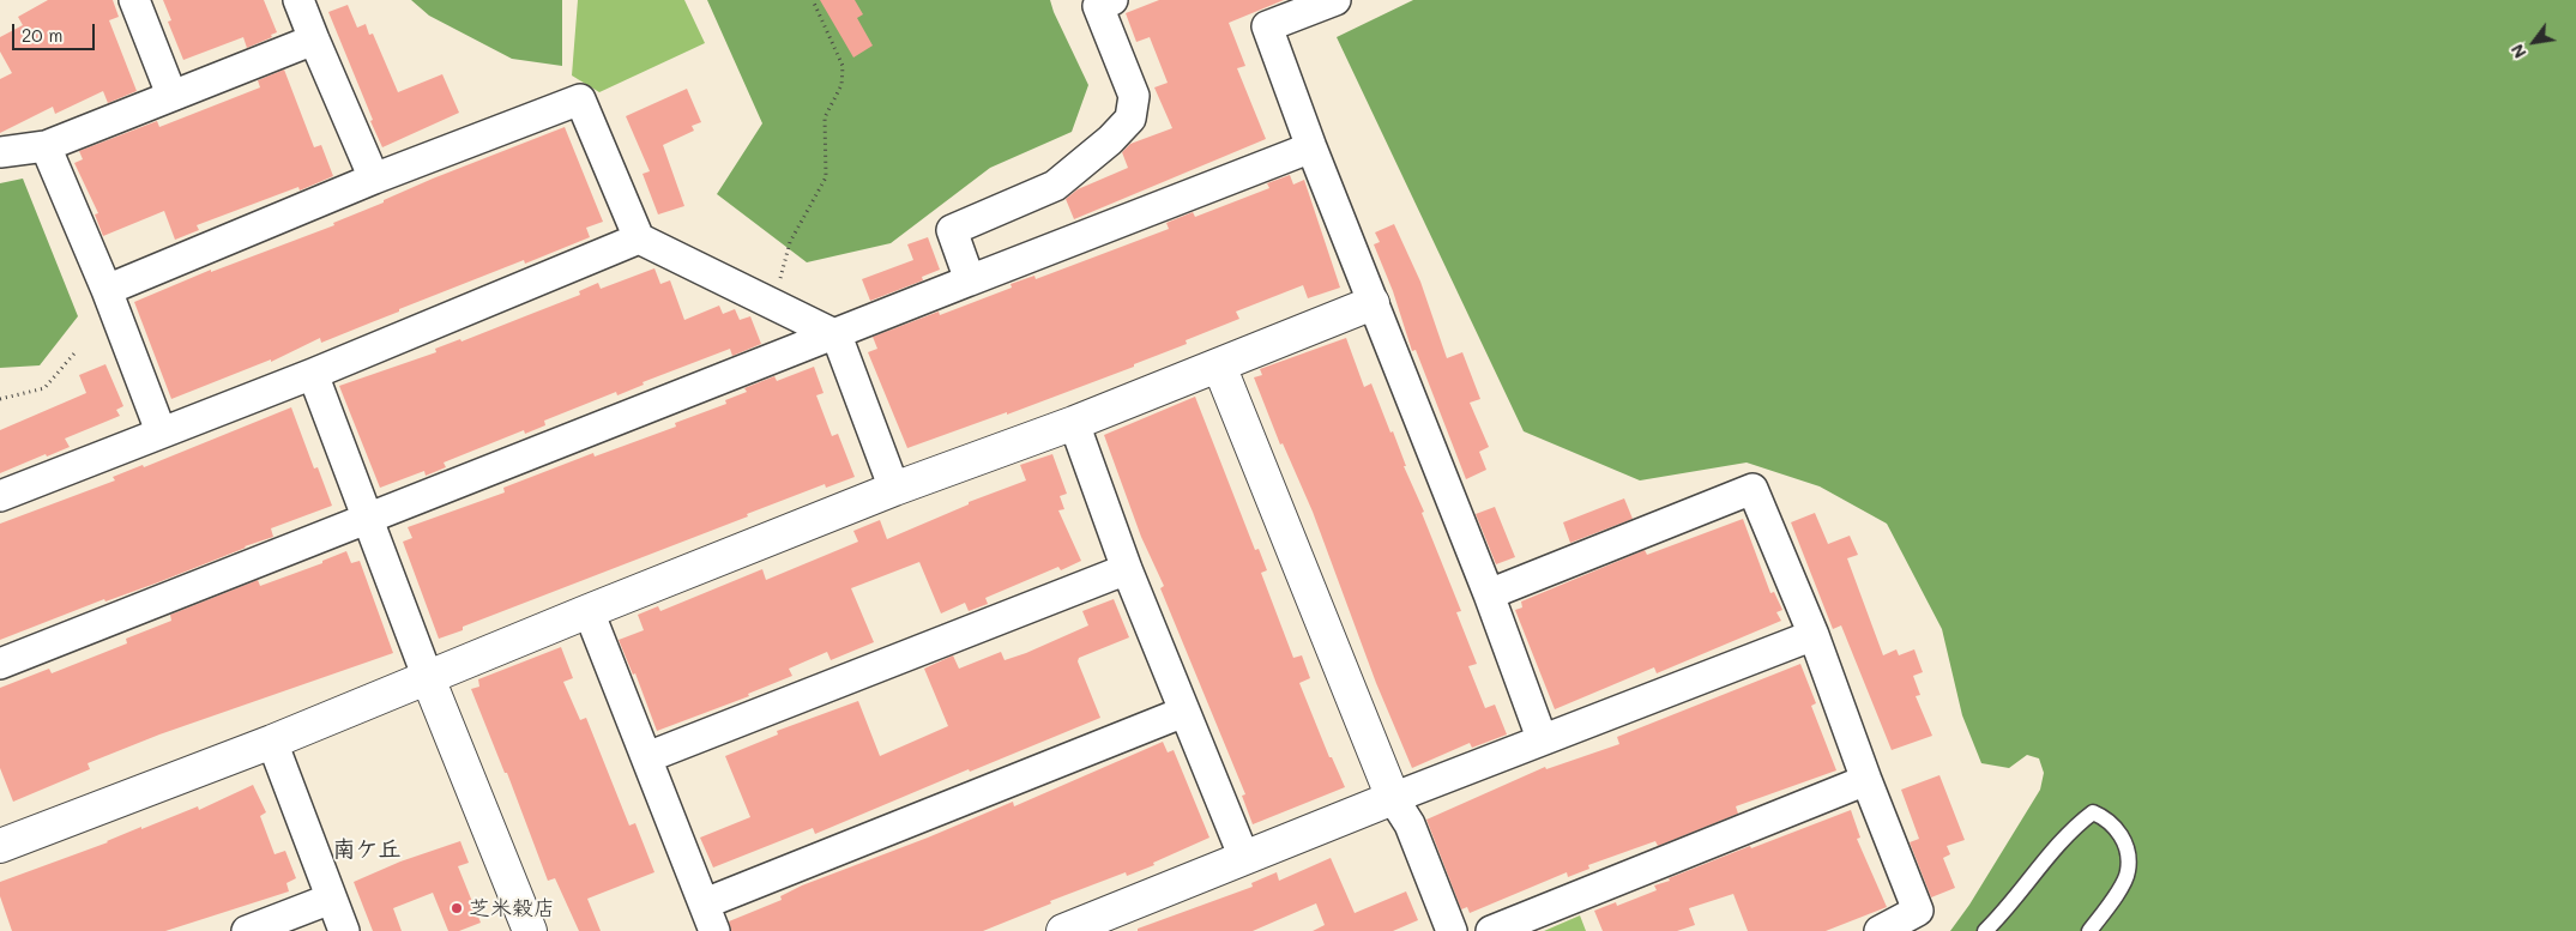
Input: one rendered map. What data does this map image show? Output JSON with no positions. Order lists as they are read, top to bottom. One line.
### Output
{"districts":["南ケ丘"],"places":["芝米穀店"],"scale_bar":"20 m","north":"bottom left"}
